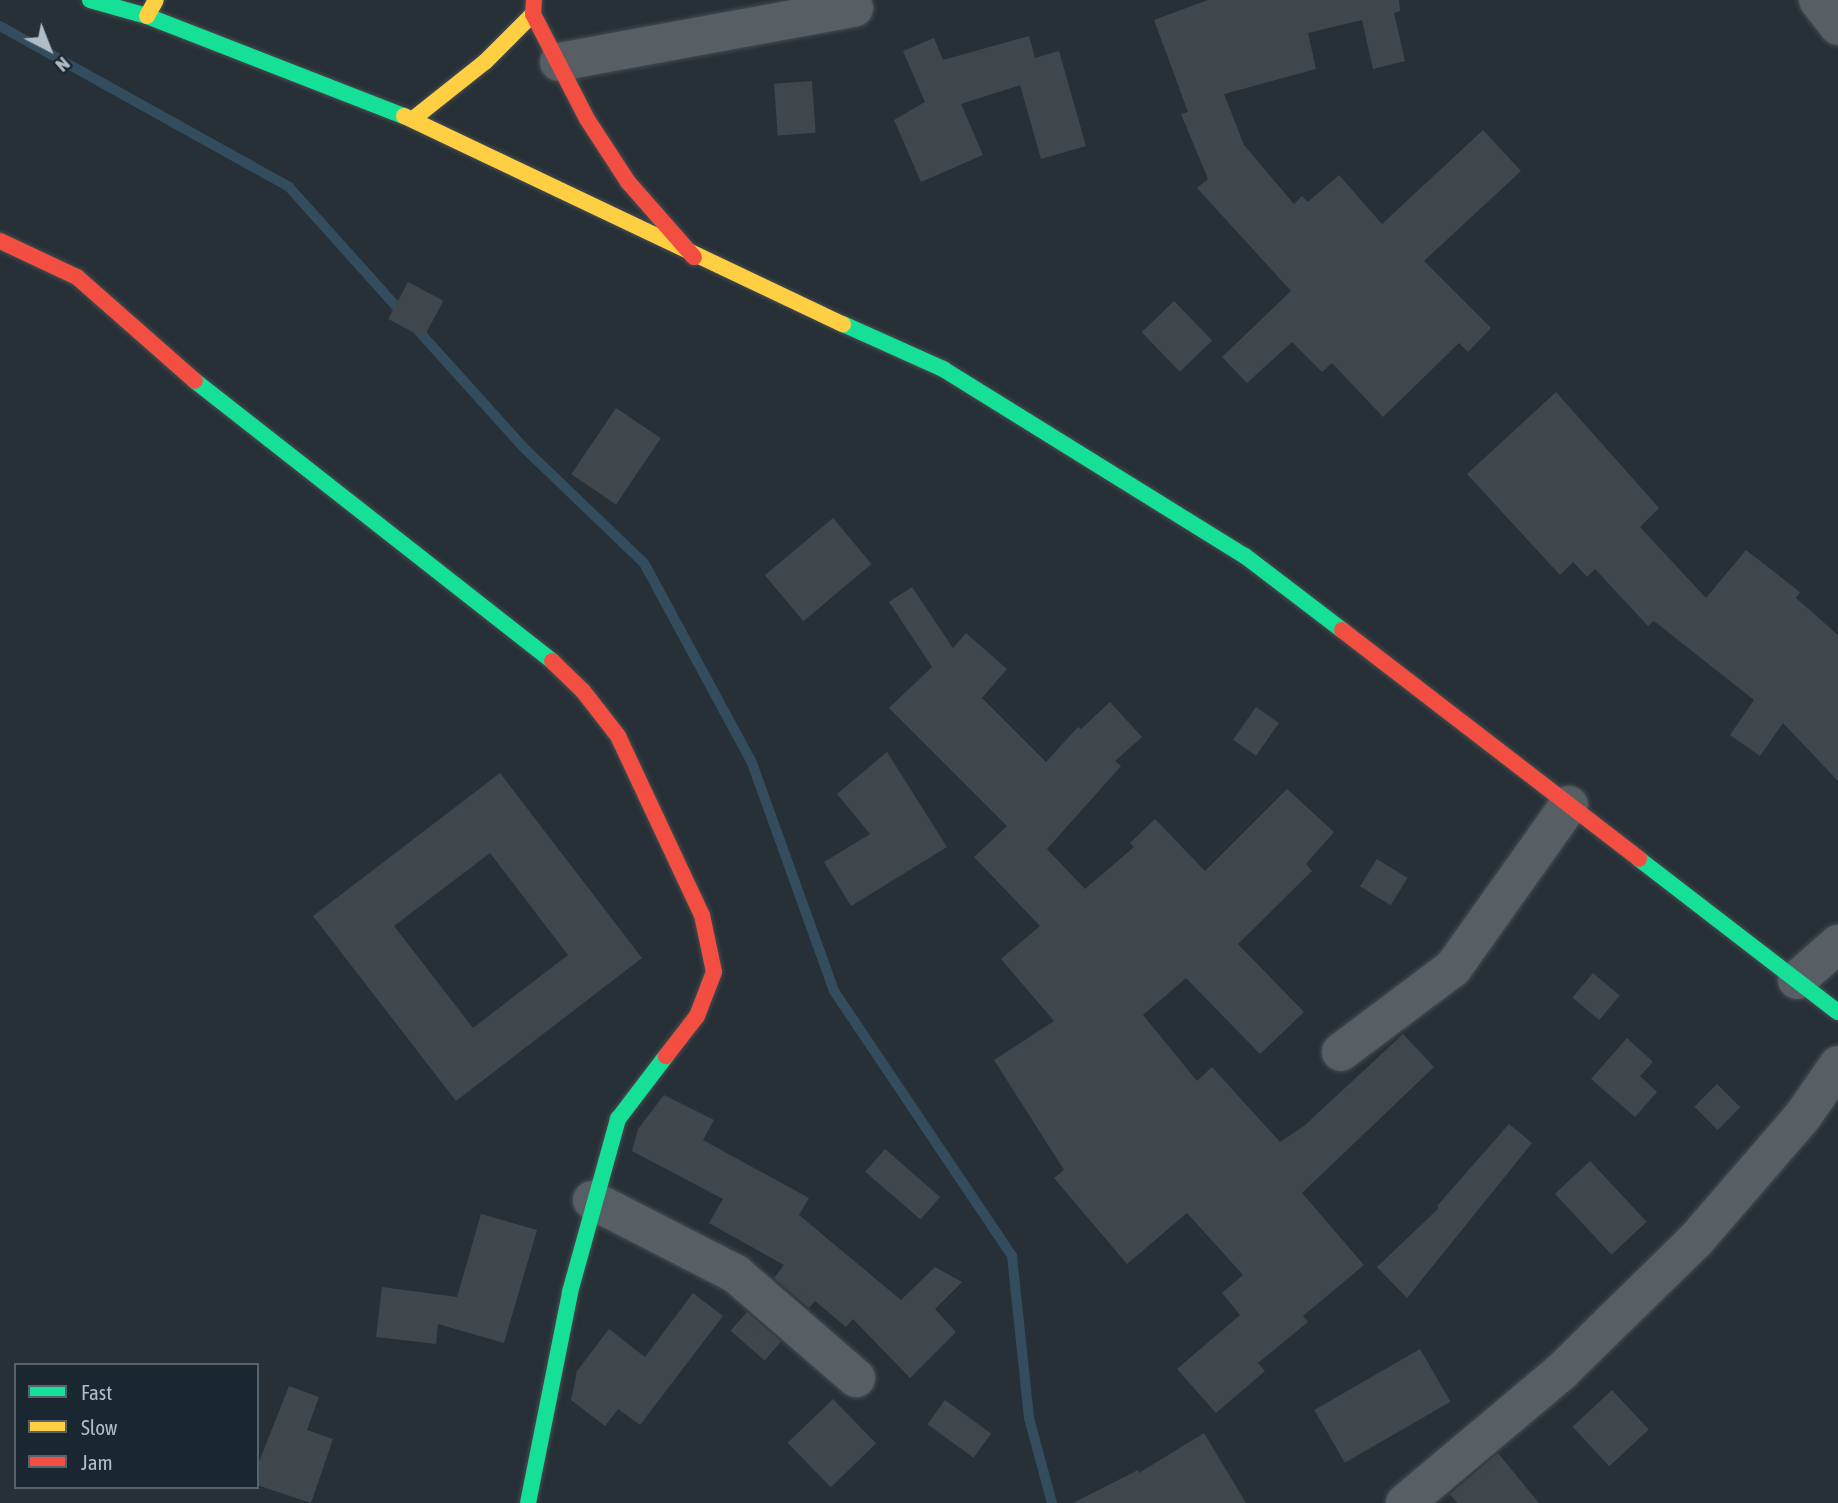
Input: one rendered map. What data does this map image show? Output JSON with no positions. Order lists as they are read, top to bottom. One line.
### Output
{"legend":["Fast","Slow","Jam"],"north":"bottom right"}
